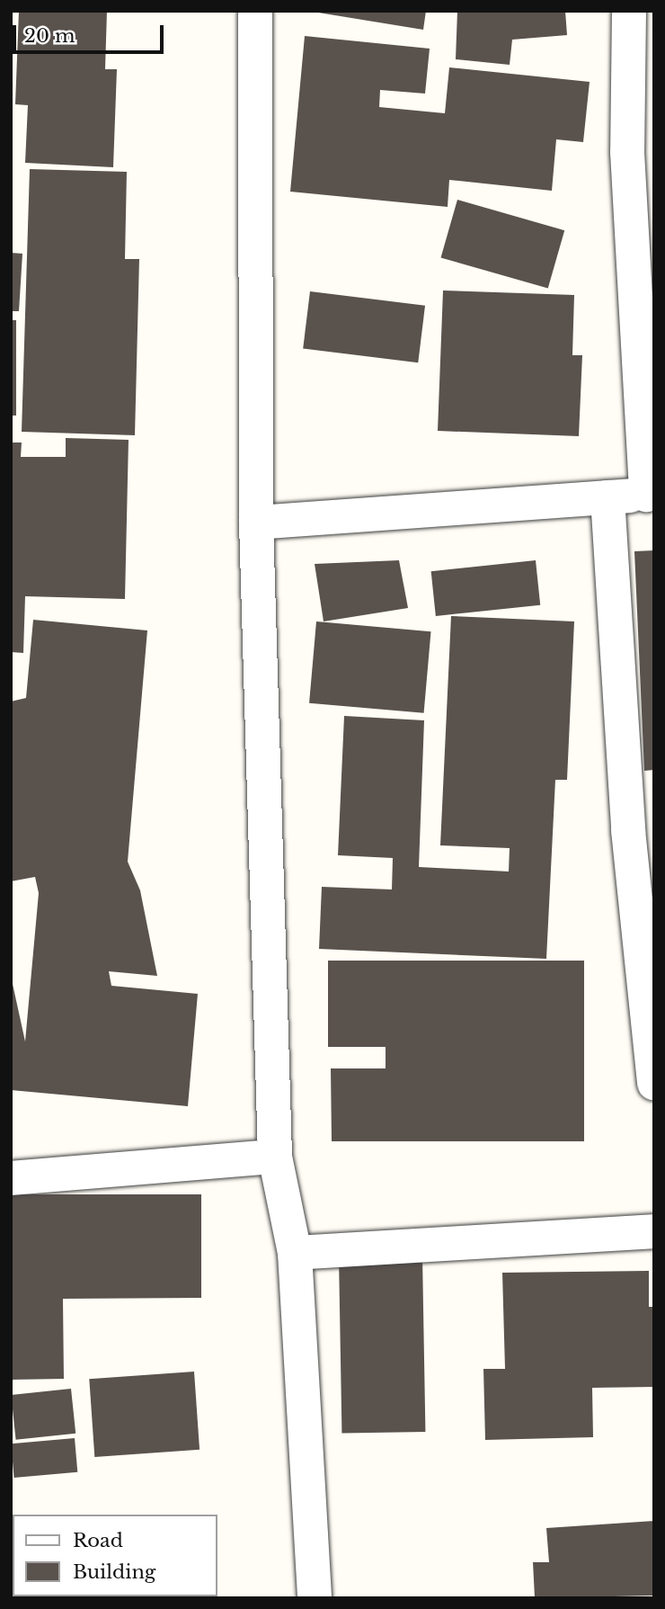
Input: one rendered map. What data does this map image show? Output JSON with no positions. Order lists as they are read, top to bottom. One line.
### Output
{"legend":["Road","Building"],"scale_bar":"20 m"}
